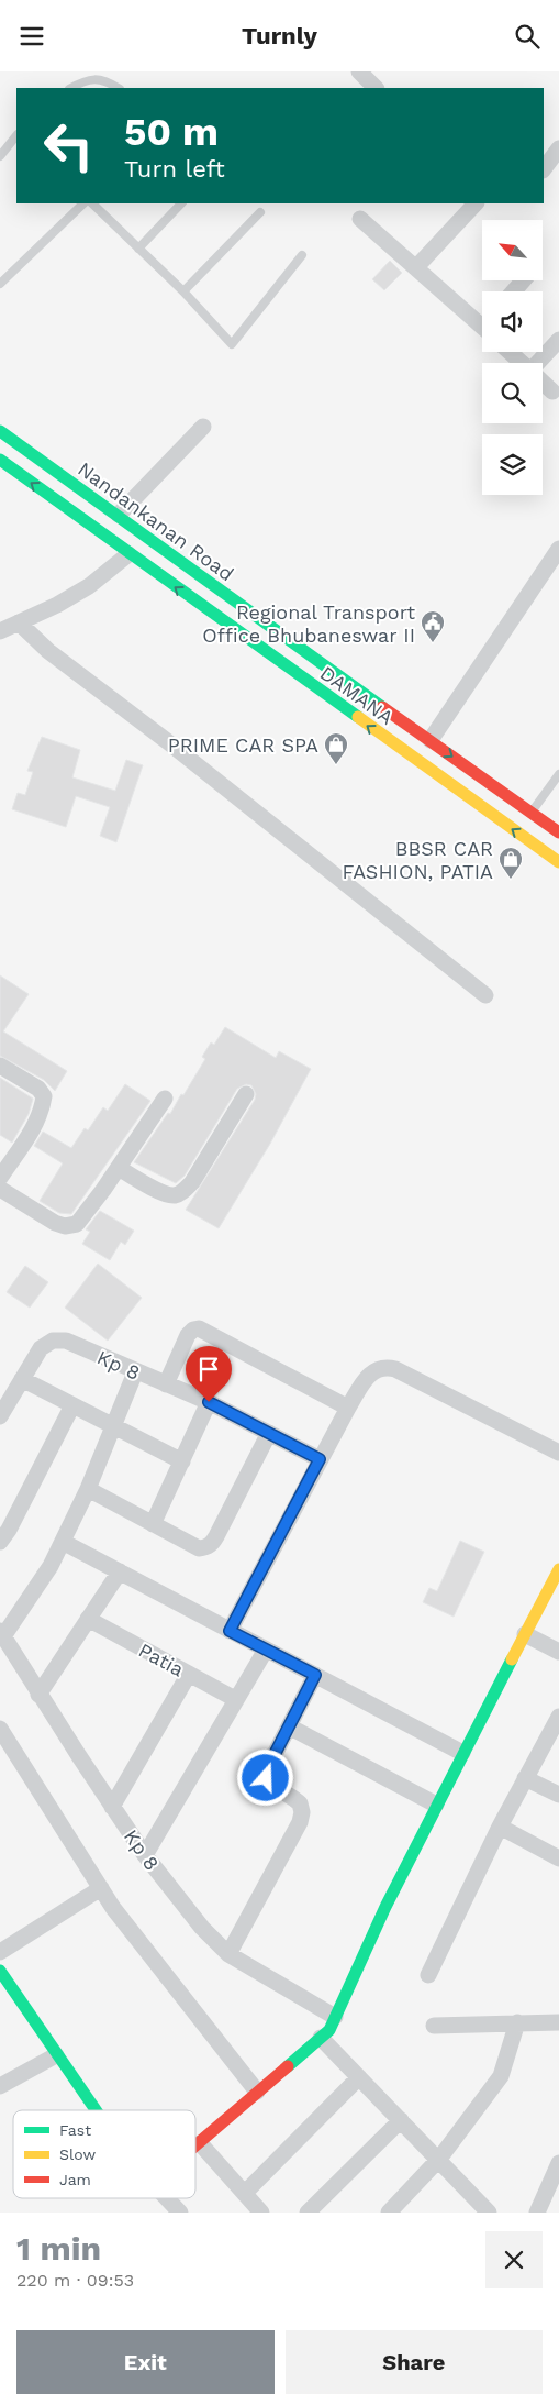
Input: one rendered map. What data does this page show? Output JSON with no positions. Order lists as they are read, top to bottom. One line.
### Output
{"streets":{"main road":["Nandankanan Road","DAMANA"],"street":["Kp 8","Patia"]},"one_way":["DAMANA"],"places":{"public building":["Regional Transport Office Bhubaneswar II"],"shop":["PRIME CAR SPA","BBSR CAR FASHION, PATIA"]},"legend":["Fast","Slow","Jam"],"north":"top left","page":{"header":"Turnly","turn":["50 m","Turn left"],"heading":["1 min","220 m · 09:53"],"buttons":["Exit","Share"]}}
